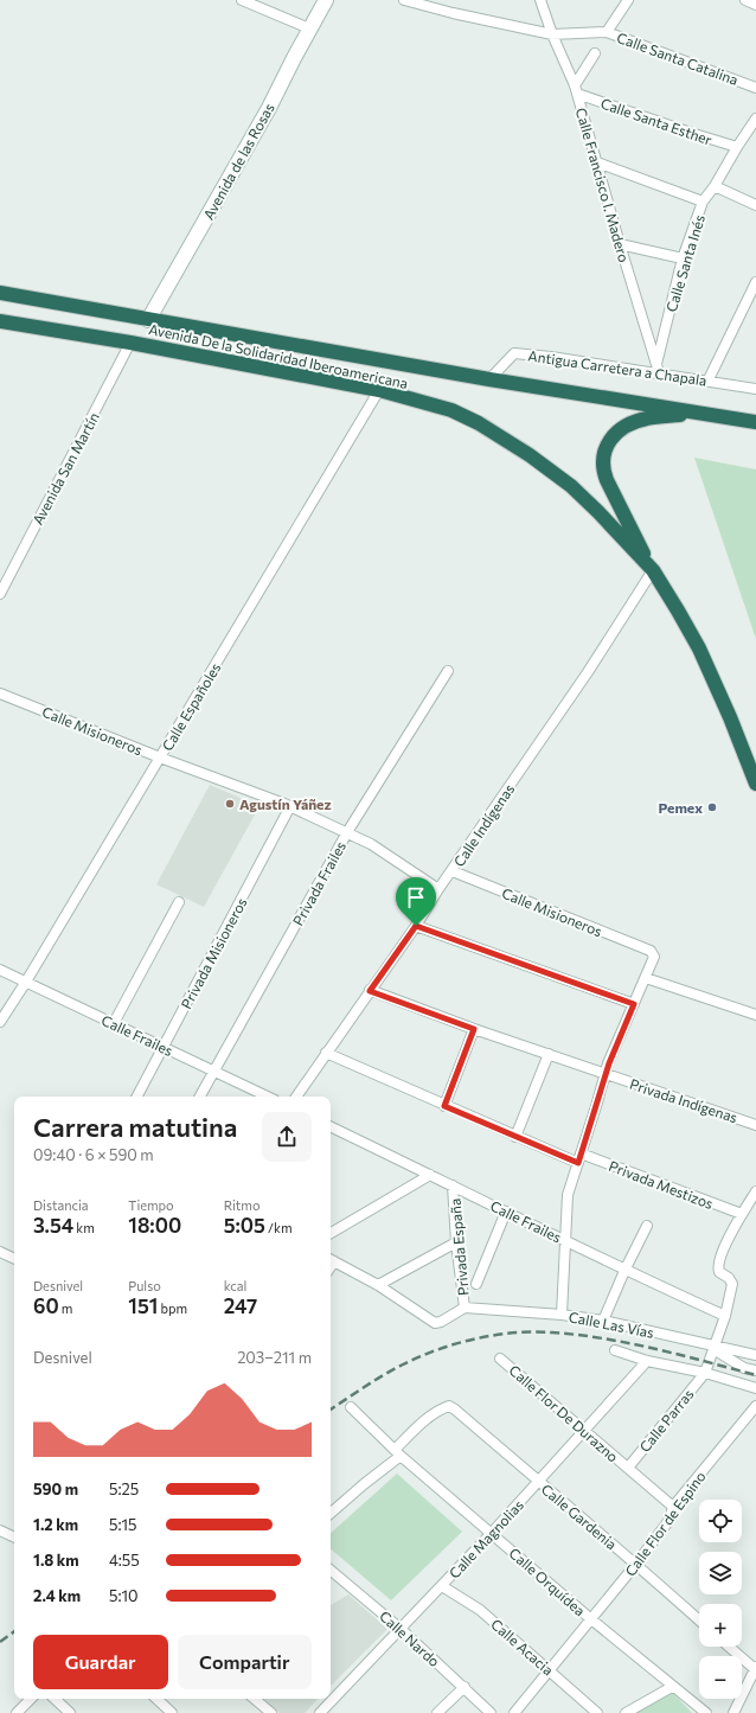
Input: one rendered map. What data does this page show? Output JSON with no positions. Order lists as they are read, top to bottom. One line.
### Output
{"streets":{"highway":["Avenida De la Solidaridad Iberoamericana"],"street":["Calle Santa Catalina","Calle Santa Esther","Avenida de las Rosas","Calle Francisco I. Madero","Calle Santa Inés","Antigua Carretera a Chapala","Avenida San Martín","Calle Españoles","Calle Misioneros","Calle Indígenas","Privada Frailes","Privada Misioneros","Calle Frailes","Privada Indígenas","Privada Mestizos","Privada España","Calle Las Vías","Calle Flor De Durazno","Calle Parras","Calle Gardenia","Calle Flor de Espino","Calle Magnolias","Calle Orquídea","Calle Nardo","Calle Acacia"]},"crossings":[["Calle Santa Catalina","Calle Francisco I. Madero"],["Calle Santa Esther","Calle Francisco I. Madero"],["Calle Santa Esther","Calle Santa Inés"],["Avenida de las Rosas","Avenida De la Solidaridad Iberoamericana"],["Calle Francisco I. Madero","Calle Santa Inés"],["Calle Francisco I. Madero","Antigua Carretera a Chapala"],["Calle Santa Inés","Antigua Carretera a Chapala"],["Avenida De la Solidaridad Iberoamericana","Antigua Carretera a Chapala"],["Avenida De la Solidaridad Iberoamericana","Avenida San Martín"],["Avenida De la Solidaridad Iberoamericana","Calle Españoles"],["Avenida De la Solidaridad Iberoamericana","Calle Indígenas"],["Calle Españoles","Calle Misioneros"],["Calle Españoles","Calle Frailes"],["Calle Misioneros","Calle Indígenas"],["Calle Misioneros","Privada Frailes"],["Calle Misioneros","Privada Misioneros"],["Calle Indígenas","Privada Indígenas"],["Calle Indígenas","Privada Mestizos"],["Privada Frailes","Calle Frailes"],["Privada Misioneros","Calle Frailes"],["Calle Frailes","Privada España"],["Calle Frailes","Calle Parras"],["Privada Mestizos","Calle Parras"],["Privada España","Calle Las Vías"],["Calle Las Vías","Calle Parras"],["Calle Las Vías","Calle Magnolias"],["Calle Flor De Durazno","Calle Parras"],["Calle Flor De Durazno","Calle Flor de Espino"],["Calle Flor De Durazno","Calle Magnolias"],["Calle Gardenia","Calle Flor de Espino"],["Calle Gardenia","Calle Magnolias"],["Calle Gardenia","Calle Orquídea"],["Calle Flor de Espino","Calle Orquídea"],["Calle Flor de Espino","Calle Acacia"],["Calle Magnolias","Calle Orquídea"],["Calle Magnolias","Calle Nardo"],["Calle Magnolias","Calle Acacia"]],"places":["Agustín Yáñez","Pemex"],"page":{"heading":["Carrera matutina","09:40 · 6 × 590 m"],"stats":[["Distancia","3.54 km"],["Tiempo","18:00"],["Ritmo","5:05 /km"],["Desnivel","60 m"],["Pulso","151 bpm"],["kcal","247"]],"chart":["Desnivel","203–211 m"],"list":[{"name":"590 m","note":"5:25"},{"name":"1.2 km","note":"5:15"},{"name":"1.8 km","note":"4:55"},{"name":"2.4 km","note":"5:10"}],"map_buttons":["+","−"],"buttons":["Guardar","Compartir"]}}
